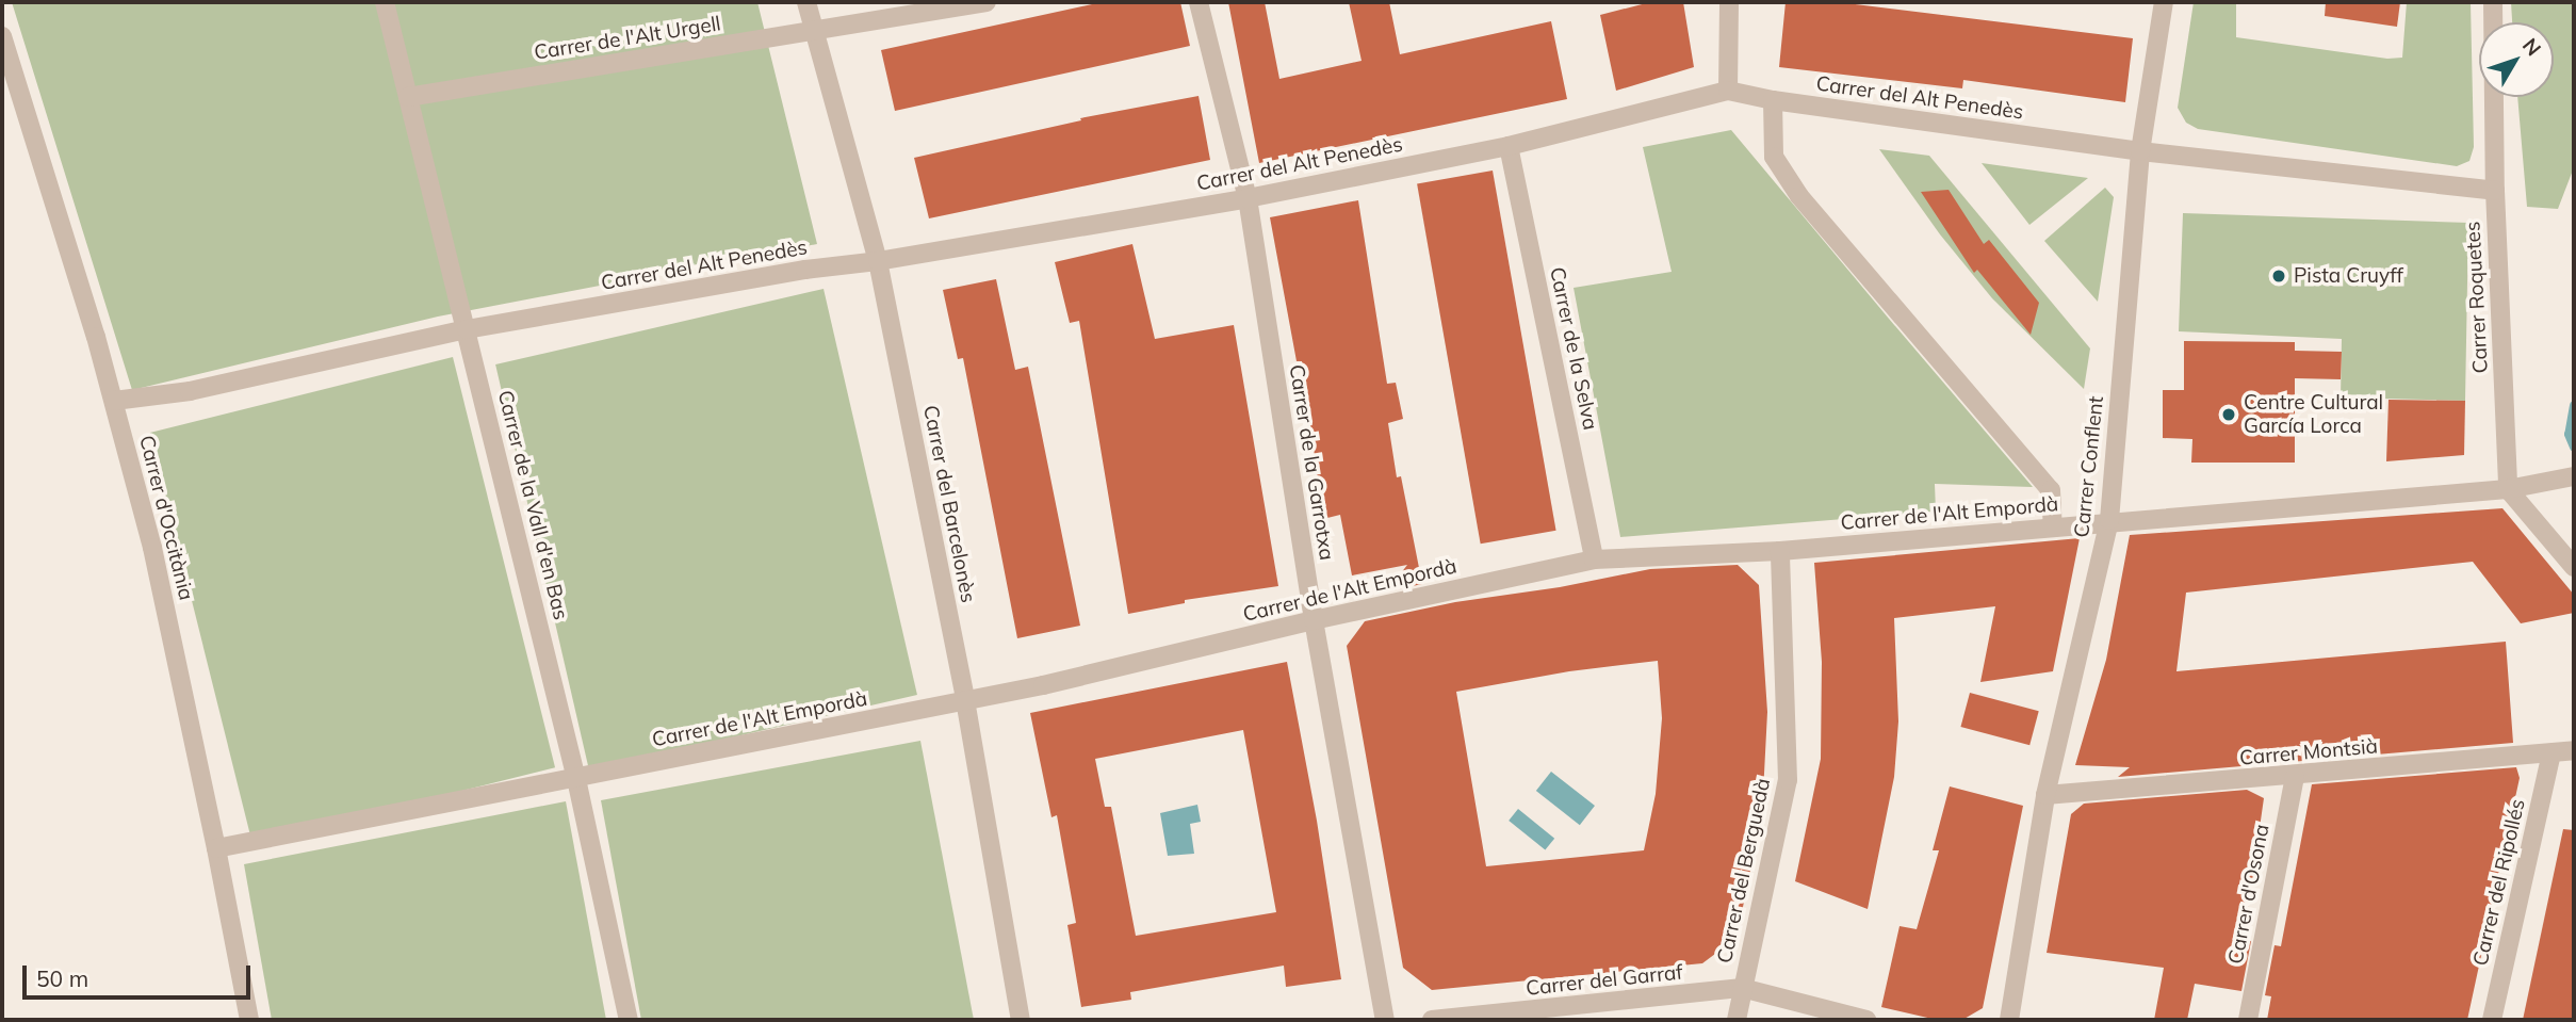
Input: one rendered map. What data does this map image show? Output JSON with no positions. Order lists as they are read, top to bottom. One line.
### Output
{"streets":{"street":["Carrer de l'Alt Urgell","Carrer del Alt Penedès","Carrer Roquetes","Carrer de la Selva","Carrer de la Garrotxa","Carrer Conflent","Carrer del Barcelonès","Carrer de la Vall d'en Bas","Carrer de l'Alt Empordà","Carrer d'Occitània","Carrer Montsià","Carrer del Berguedà","Carrer del Ripollés","Carrer d'Osona","Carrer del Garraf"]},"crossings":[["Carrer de l'Alt Urgell","Carrer del Barcelonès"],["Carrer de l'Alt Urgell","Carrer de la Vall d'en Bas"],["Carrer del Alt Penedès","Carrer Roquetes"],["Carrer del Alt Penedès","Carrer de la Selva"],["Carrer del Alt Penedès","Carrer de la Garrotxa"],["Carrer del Alt Penedès","Carrer Conflent"],["Carrer del Alt Penedès","Carrer del Barcelonès"],["Carrer del Alt Penedès","Carrer de la Vall d'en Bas"],["Carrer del Alt Penedès","Carrer d'Occitània"],["Carrer Roquetes","Carrer de l'Alt Empordà"],["Carrer de la Selva","Carrer de l'Alt Empordà"],["Carrer de la Garrotxa","Carrer de l'Alt Empordà"],["Carrer Conflent","Carrer de l'Alt Empordà"],["Carrer Conflent","Carrer Montsià"],["Carrer del Barcelonès","Carrer de l'Alt Empordà"],["Carrer de la Vall d'en Bas","Carrer de l'Alt Empordà"],["Carrer de l'Alt Empordà","Carrer d'Occitània"],["Carrer de l'Alt Empordà","Carrer del Berguedà"],["Carrer Montsià","Carrer del Ripollés"],["Carrer Montsià","Carrer d'Osona"],["Carrer del Berguedà","Carrer del Garraf"]],"places":["Pista Cruyff","Centre Cultural García Lorca"],"scale_bar":"50 m","north":"top right"}
